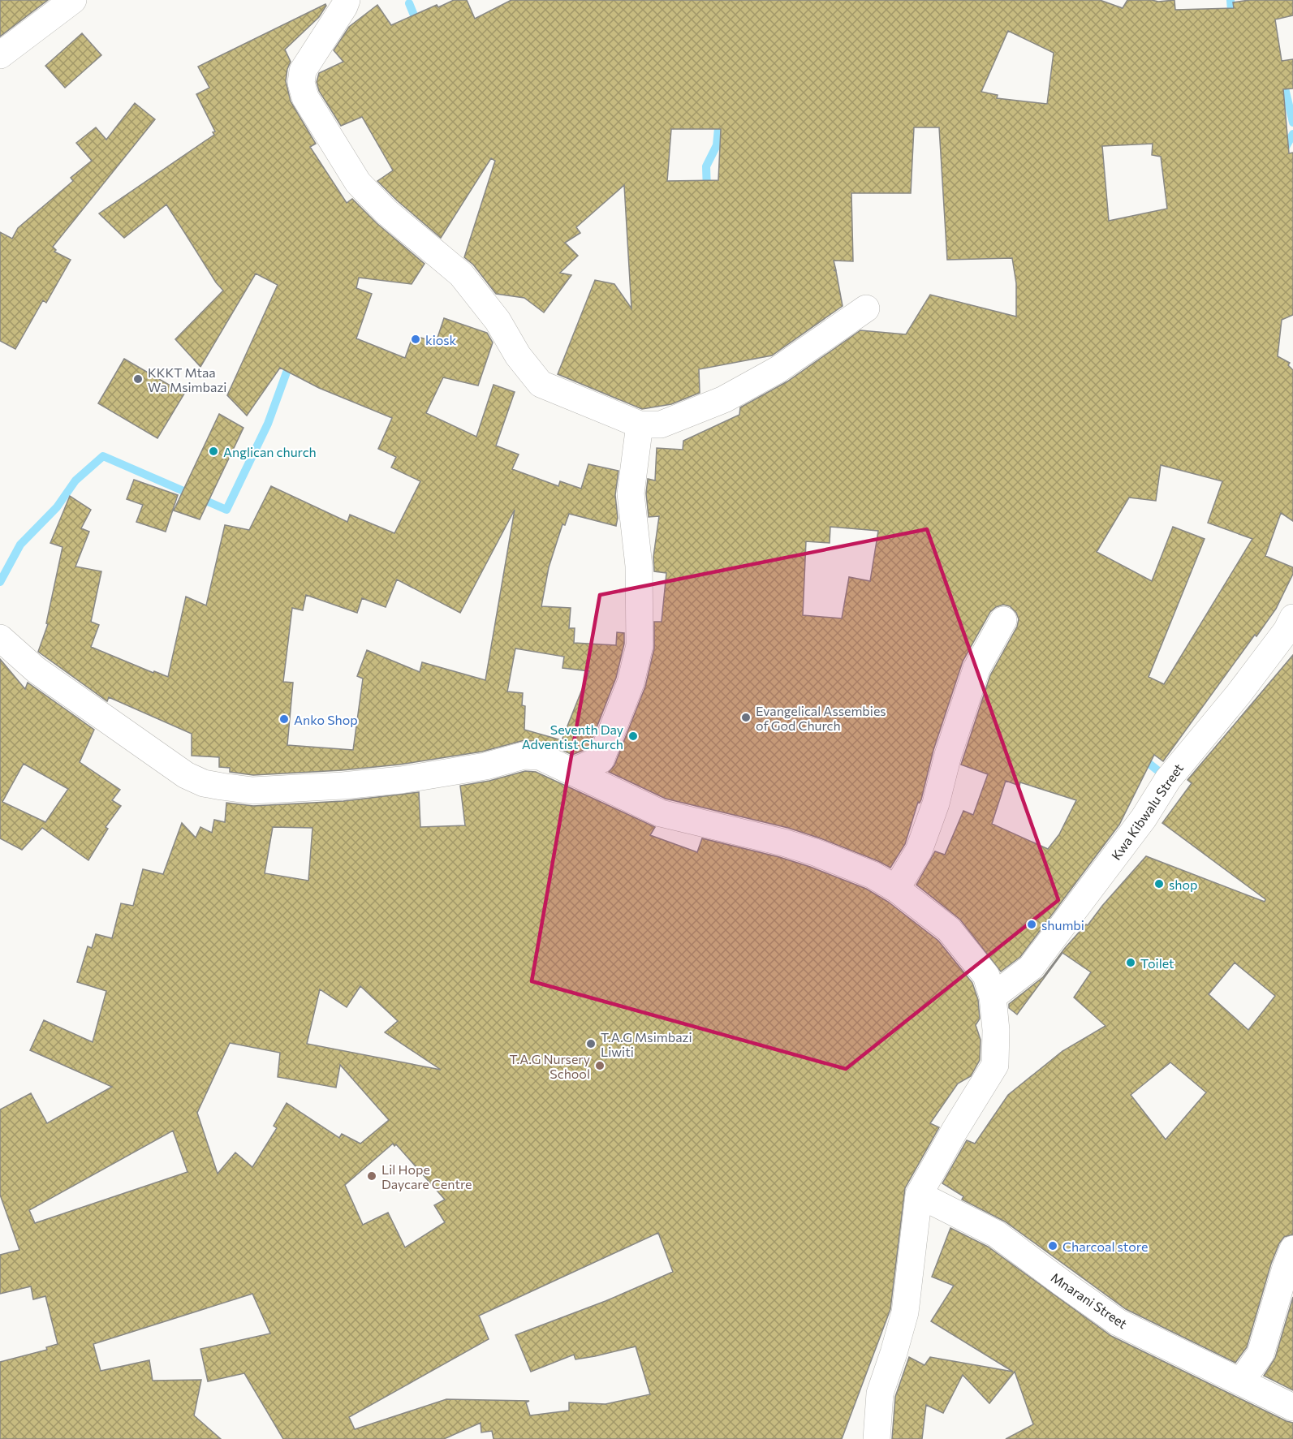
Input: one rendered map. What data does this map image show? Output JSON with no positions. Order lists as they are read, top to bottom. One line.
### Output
{"streets":{"street":["Kwa Kibwalu Street","Mnarani Street"]},"places":["kiosk","KKKT Mtaa Wa Msimbazi","Anglican church","Evangelical Assembies of God Church","Anko Shop","Seventh Day Adventist Church","shop","shumbi","Toilet","T.A.G Msimbazi Liwiti","T.A.G Nursery School","Lil Hope Daycare Centre","Charcoal store"]}
